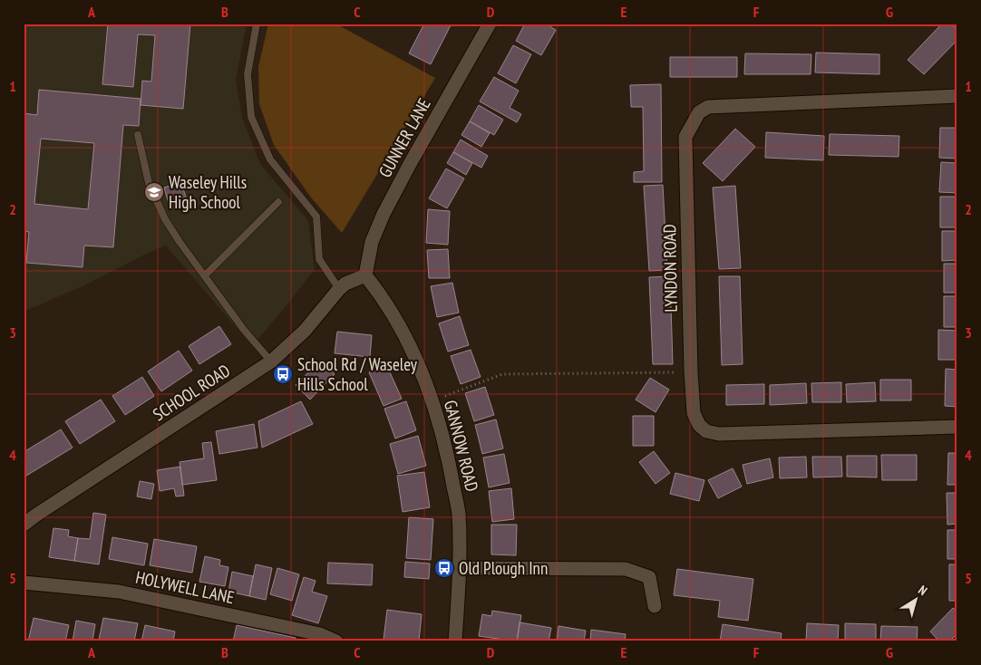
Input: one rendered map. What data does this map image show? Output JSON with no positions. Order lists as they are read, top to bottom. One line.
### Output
{"streets":{"street":["GUNNER LANE","LYNDON ROAD","SCHOOL ROAD","GANNOW ROAD","HOLYWELL LANE"]},"crossings":[["GUNNER LANE","SCHOOL ROAD"],["GUNNER LANE","GANNOW ROAD"],["SCHOOL ROAD","GANNOW ROAD"]],"places":{"school or university":["Waseley Hills High School"],"bus stop":["School Rd / Waseley Hills School","Old Plough Inn"]},"north":"top right","grid":{"columns":["A","B","C","D","E","F","G"],"rows":["1","2","3","4","5"]}}
